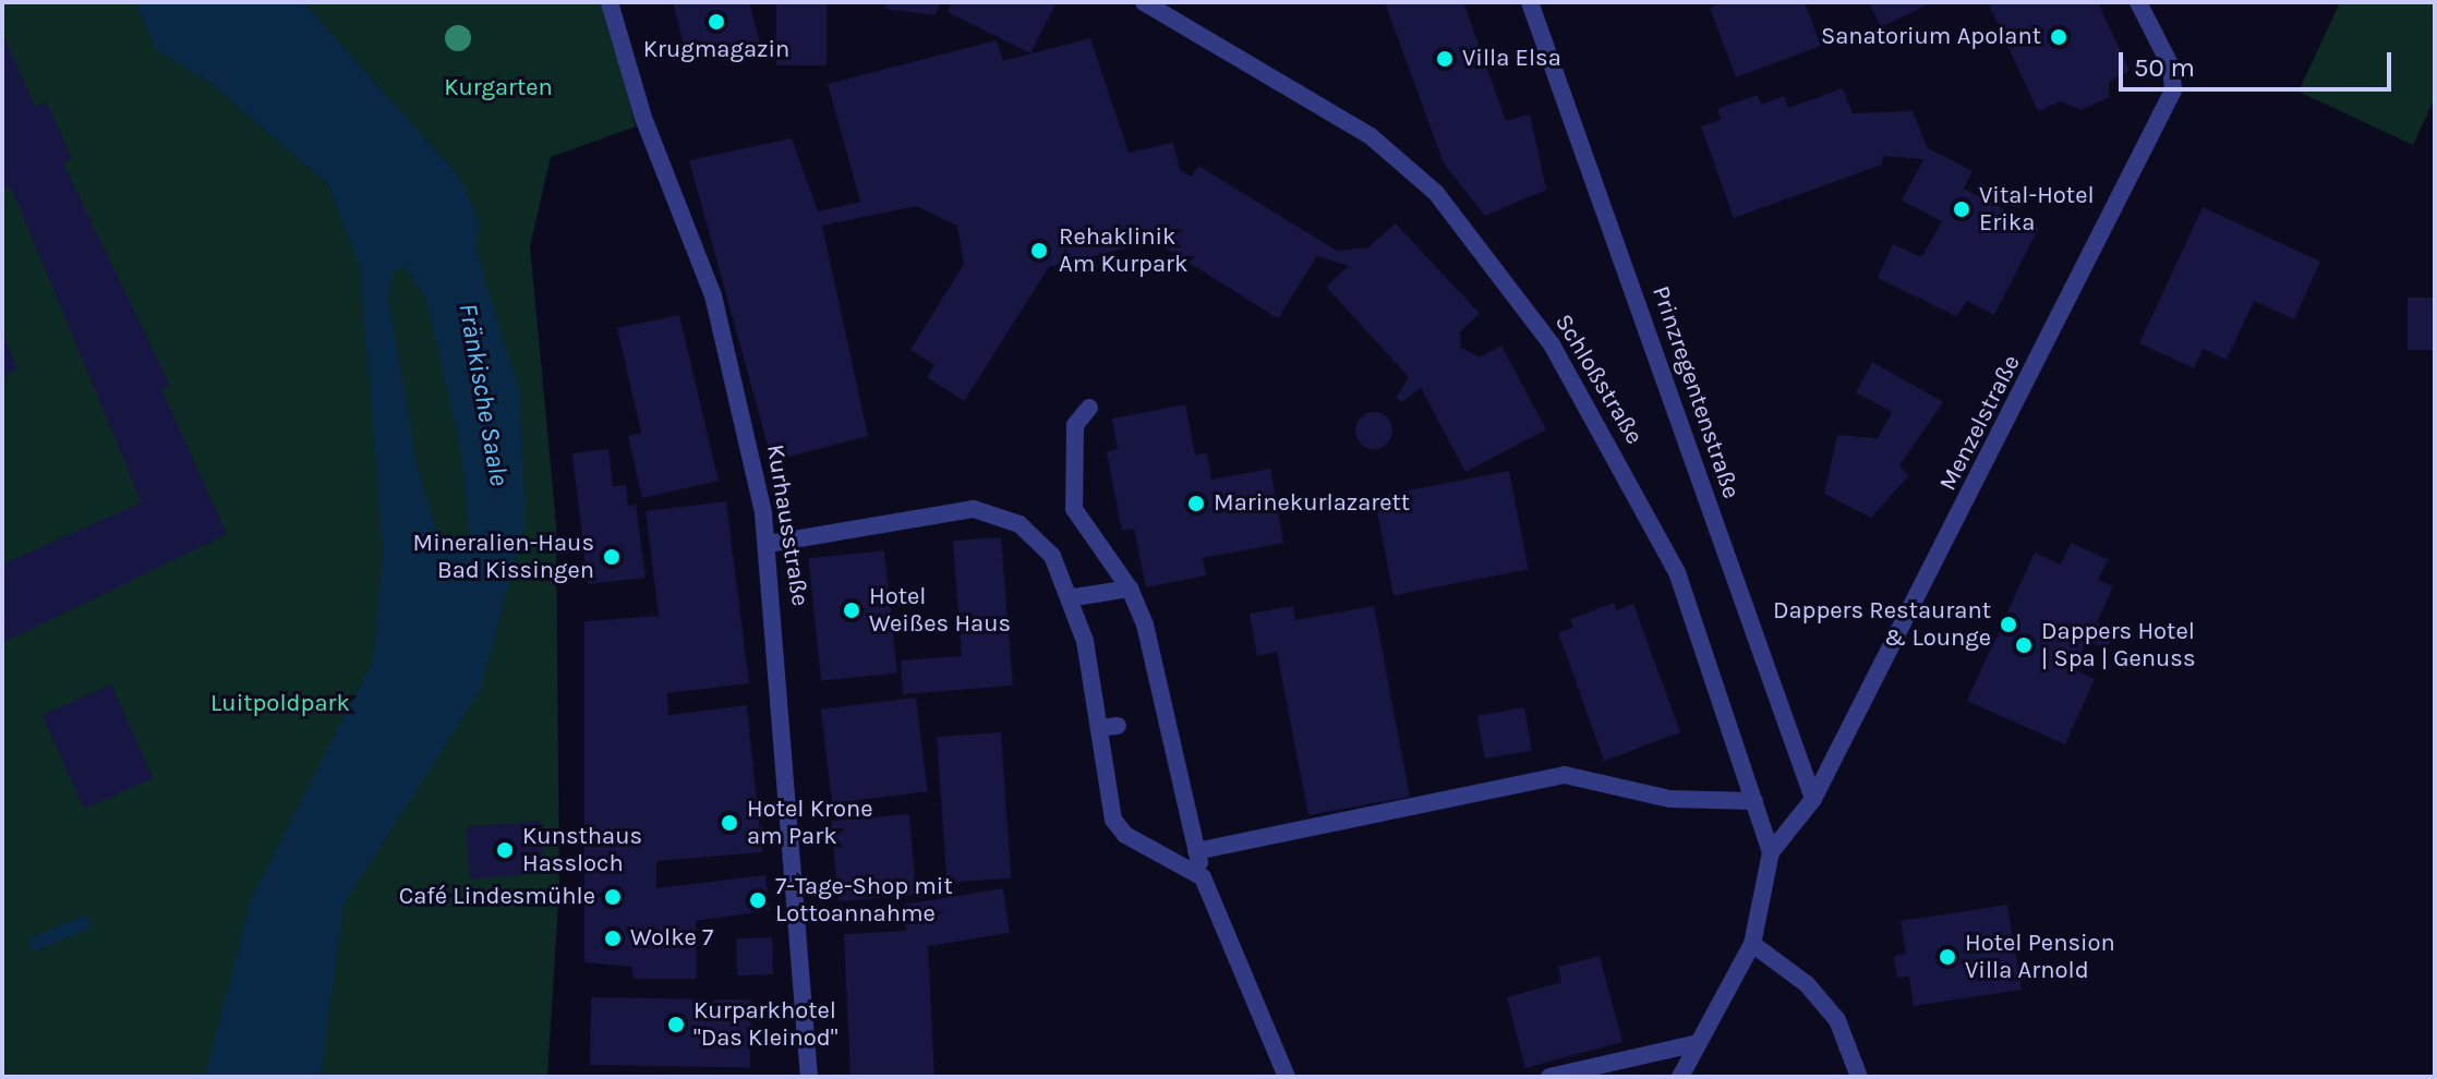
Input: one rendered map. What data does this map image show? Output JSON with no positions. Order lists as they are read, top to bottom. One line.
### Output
{"streets":{"street":["Schloßstraße","Prinzregentenstraße","Menzelstraße","Kurhausstraße"]},"crossings":[["Schloßstraße","Menzelstraße"],["Prinzregentenstraße","Menzelstraße"]],"water":["Fränkische Saale"],"parks":["Kurgarten","Luitpoldpark"],"places":["Krugmagazin","Sanatorium Apolant","Villa Elsa","Vital-Hotel Erika","Rehaklinik Am Kurpark","Marinekurlazarett","Mineralien-Haus Bad Kissingen","Hotel Weißes Haus","Dappers Restaurant & Lounge","Dappers Hotel | Spa | Genuss","Hotel Krone am Park","Kunsthaus Hassloch","Café Lindesmühle","7-Tage-Shop mit Lottoannahme","Wolke 7","Hotel Pension Villa Arnold","Kurparkhotel \"Das Kleinod\""],"scale_bar":"50 m"}
